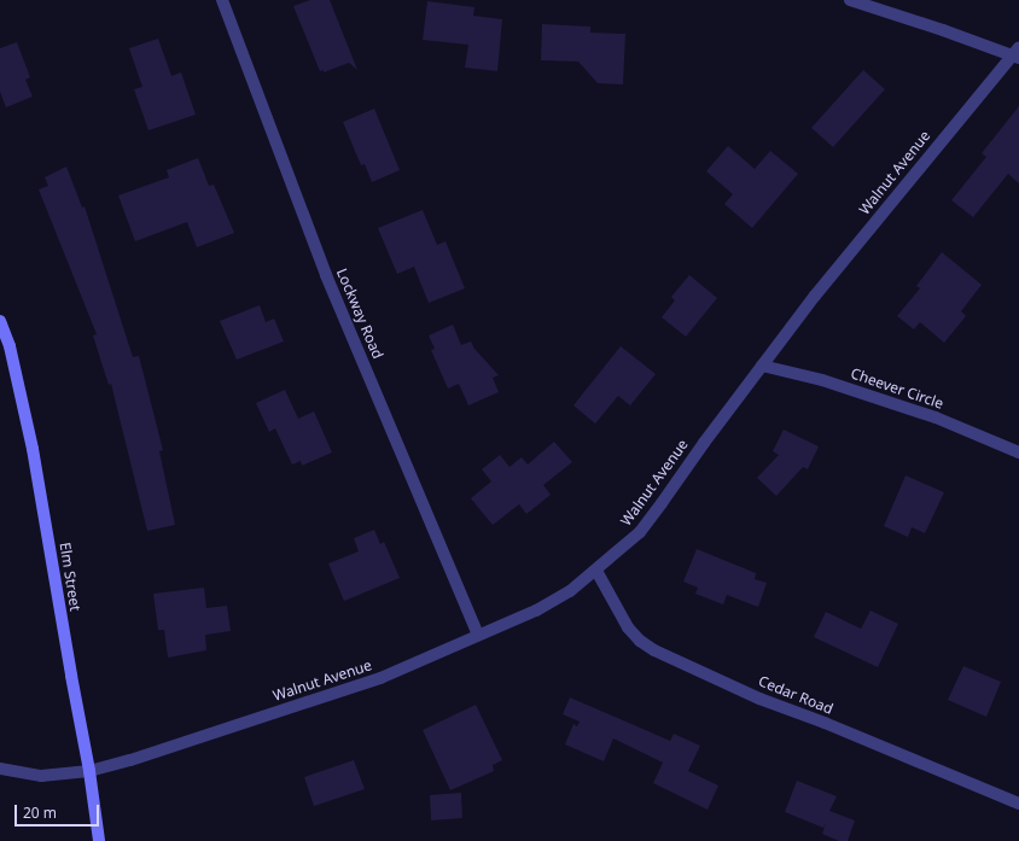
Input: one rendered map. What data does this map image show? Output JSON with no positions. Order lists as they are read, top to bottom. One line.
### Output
{"streets":{"main road":["Elm Street"],"street":["Walnut Avenue","Lockway Road","Cheever Circle","Cedar Road"]},"crossings":[["Walnut Avenue","Lockway Road"],["Walnut Avenue","Cheever Circle"],["Walnut Avenue","Elm Street"],["Walnut Avenue","Cedar Road"]],"scale_bar":"20 m"}
